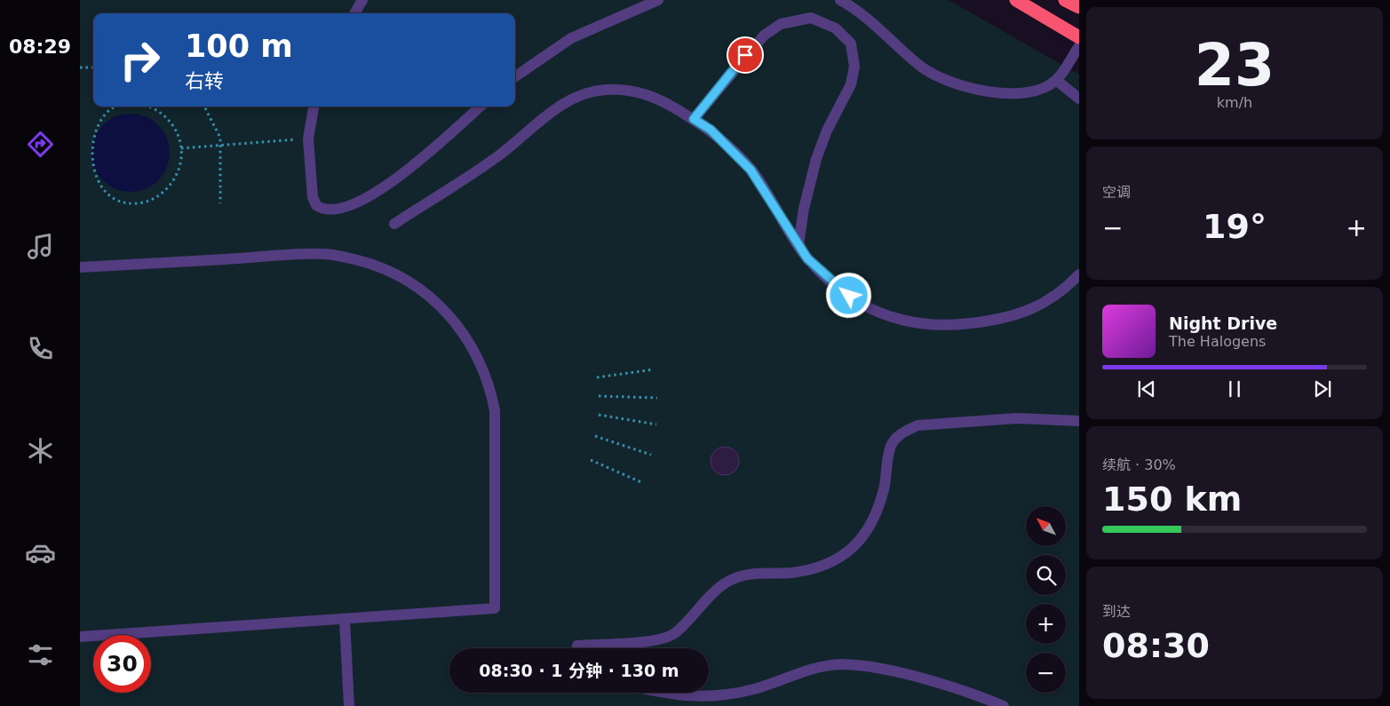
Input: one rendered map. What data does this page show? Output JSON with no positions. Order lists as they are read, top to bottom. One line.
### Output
{"north":"top left","page":{"tabs":"08:29","tile":[["23","km/h"],"空调",["续航 · 30%","150 km"],["到达","08:30"]],"turn":["100 m","右转"],"heat":["−","19°","+"],"song":["Night Drive","The Halogens"],"map_buttons":["+","−"],"limit":"30","trip":"08:30 · 1 分钟 · 130 m"}}
